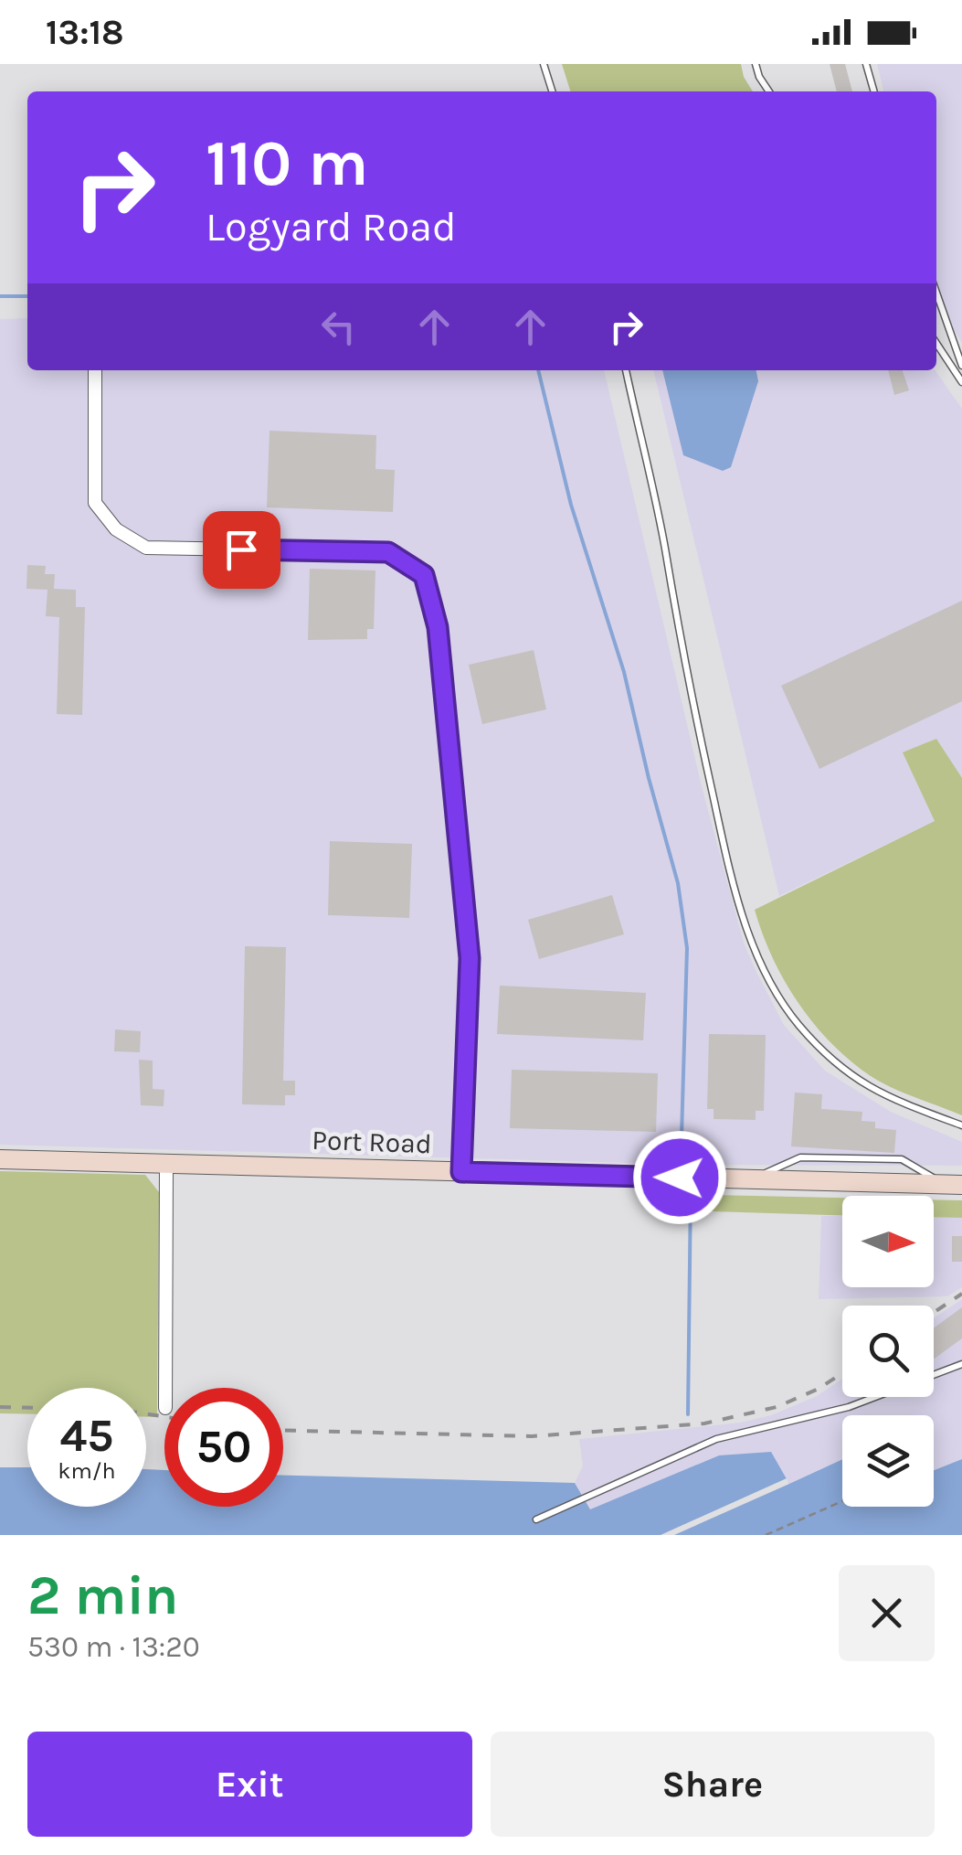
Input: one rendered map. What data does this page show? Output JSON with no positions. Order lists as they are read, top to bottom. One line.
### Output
{"streets":{"main road":["Port Road"]},"north":"right","page":{"status":"13:18","turn":["110 m","Logyard Road"],"speed":"45 km/h","limit":"50","heading":["2 min","530 m · 13:20"],"buttons":["Exit","Share"]}}
